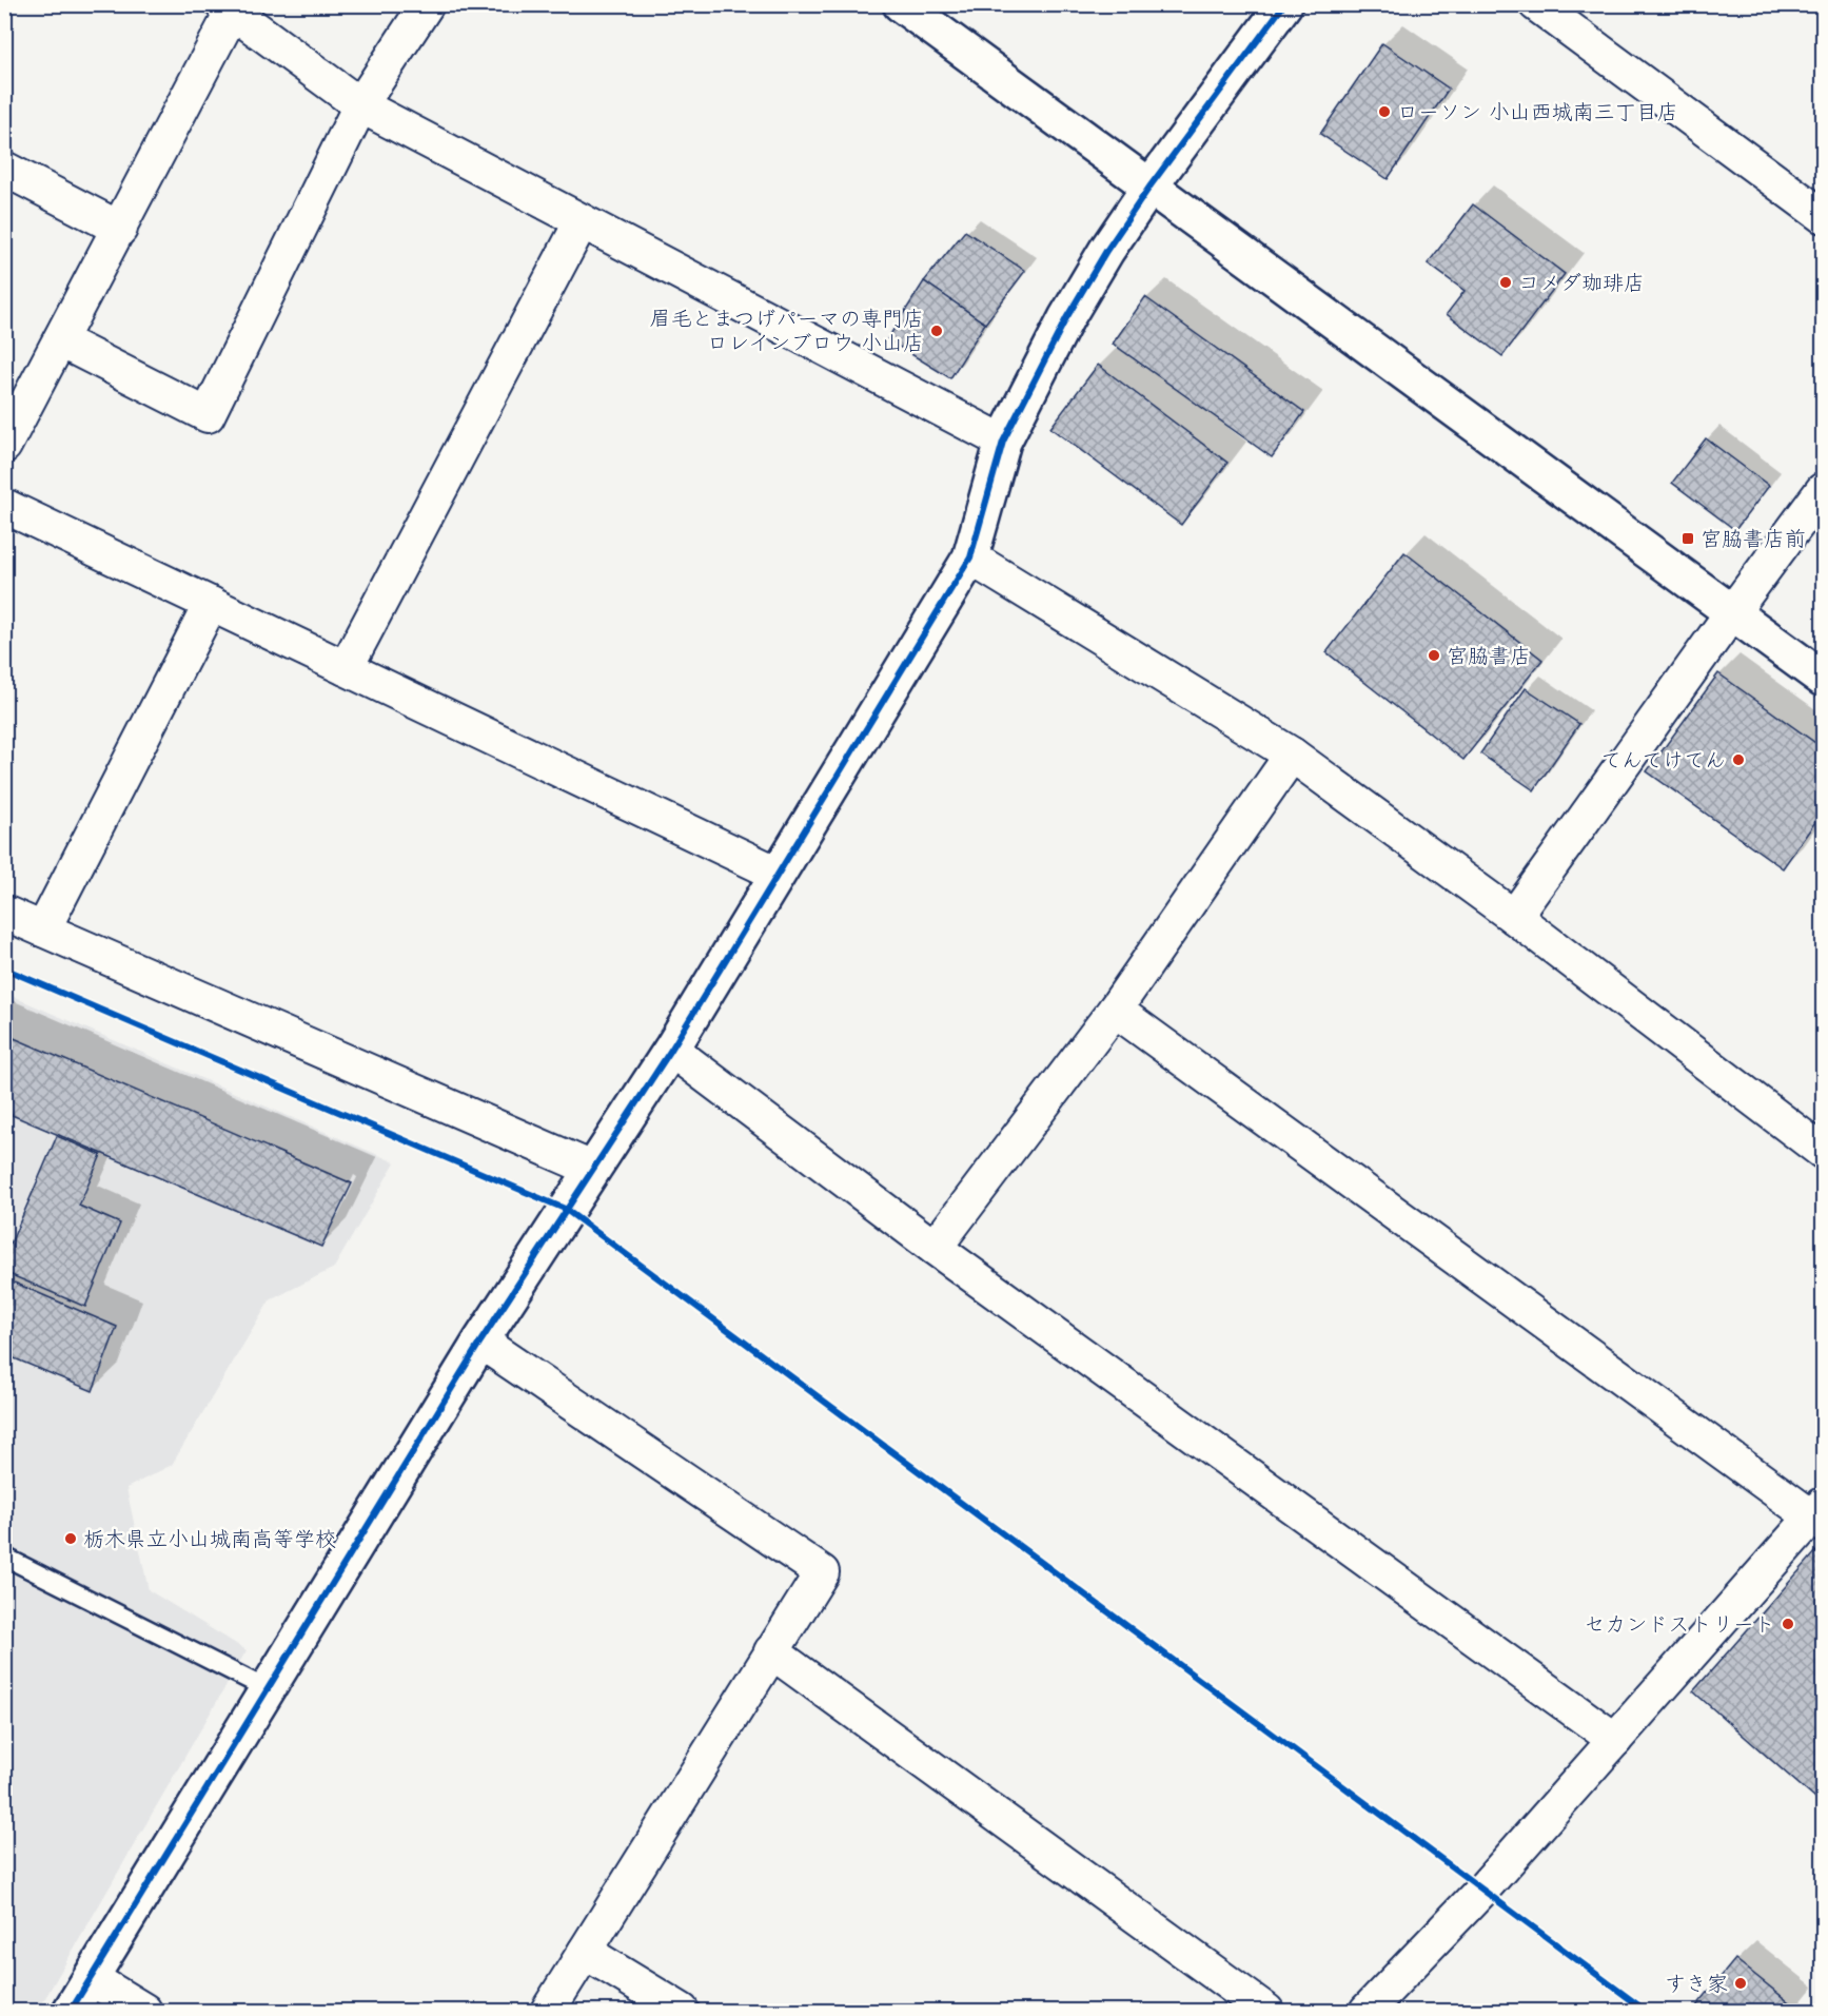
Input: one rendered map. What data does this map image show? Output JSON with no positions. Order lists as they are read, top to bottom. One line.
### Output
{"places":{"other":["ローソン 小山西城南三丁目店","コメダ珈琲店","眉毛とまつげパーマの専門店 ロレインブロウ 小山店","宮脇書店","てんてけてん","栃木県立小山城南高等学校","セカンドストリート","すき家"],"transit":["宮脇書店前"]}}
